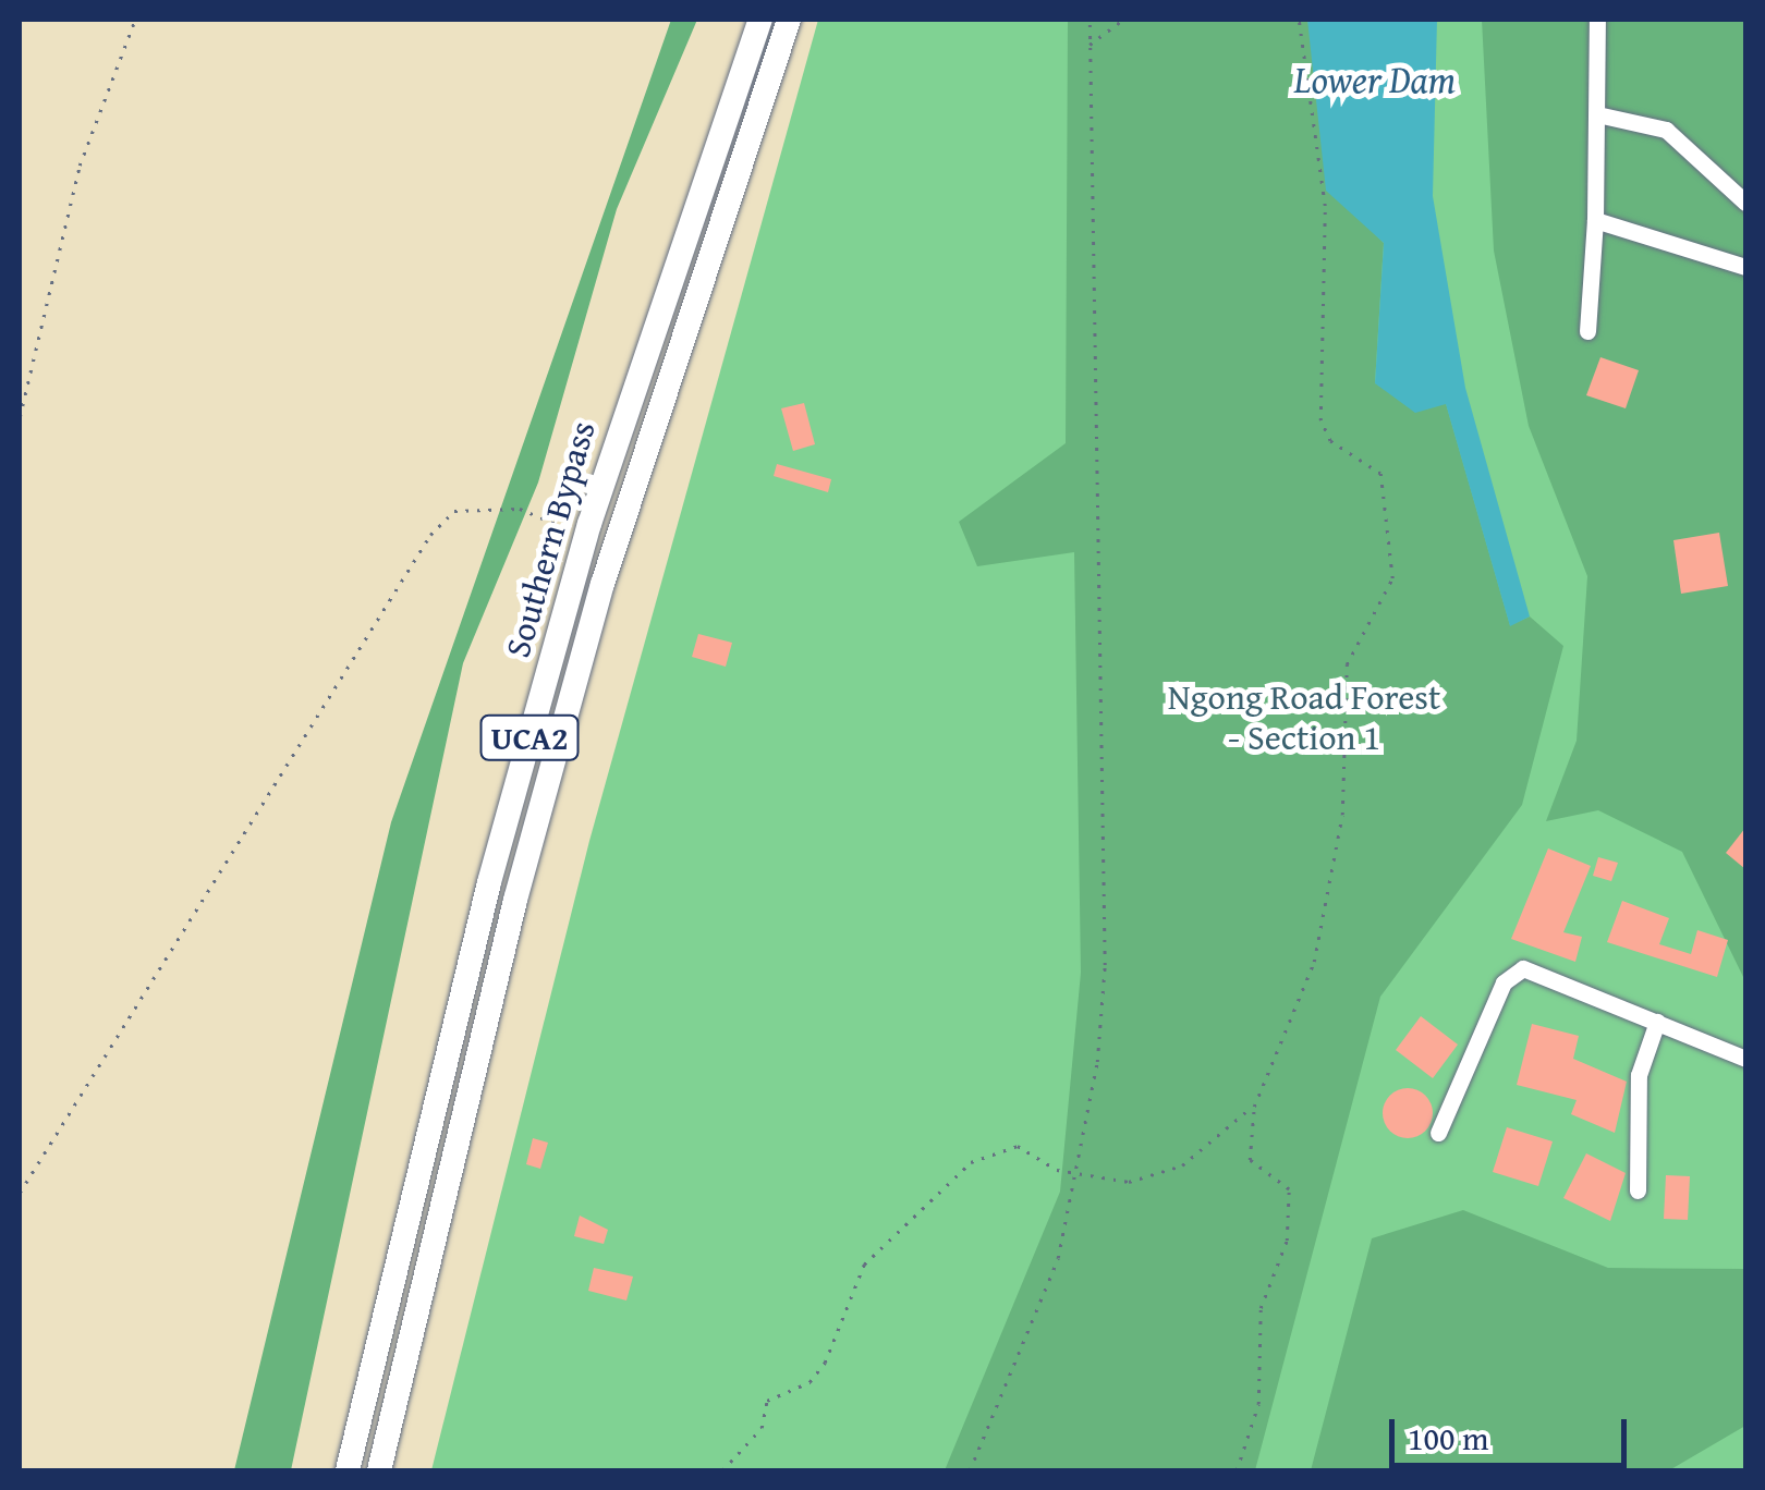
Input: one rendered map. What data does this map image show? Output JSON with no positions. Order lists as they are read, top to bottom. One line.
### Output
{"streets":{"highway":["Southern Bypass","UCA2"]},"water":["Lower Dam"],"parks":["Ngong Road Forest - Section 1"],"scale_bar":"100 m"}
